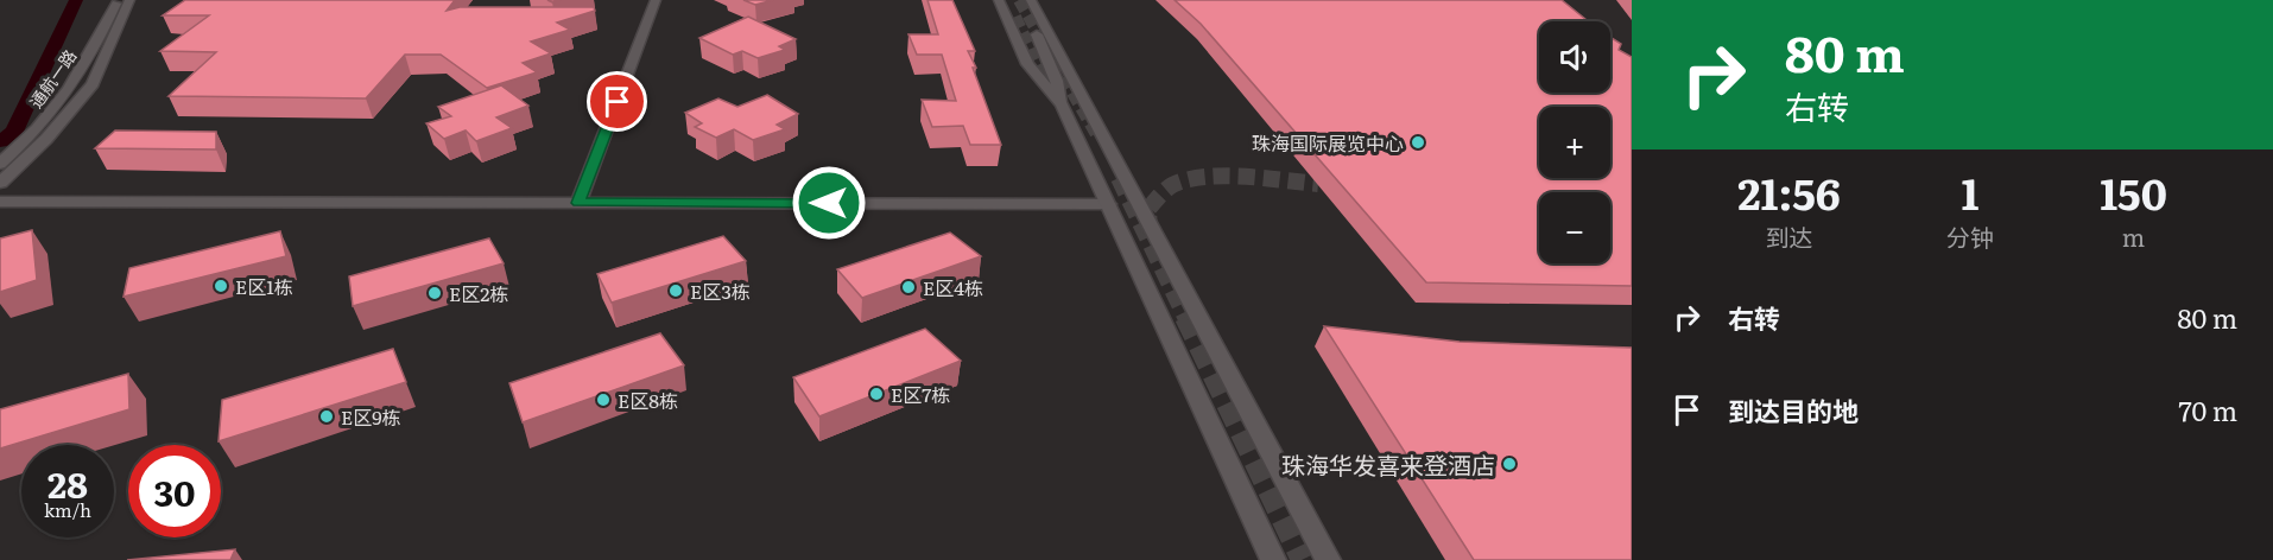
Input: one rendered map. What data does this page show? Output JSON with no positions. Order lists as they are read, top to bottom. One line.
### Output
{"streets":{"main road":["通航一路"]},"places":["珠海国际展览中心","E区1栋","E区4栋","E区3栋","E区2栋","E区7栋","E区8栋","E区9栋","珠海华发喜来登酒店"],"page":{"turn":["80 m","右转"],"map_buttons":["+","−"],"eta":["21:56","到达","1","分钟","150","m"],"list":[{"name":"右转","value":"80 m"},{"name":"到达目的地","value":"70 m"}],"speed":"28 km/h","limit":"30"}}
